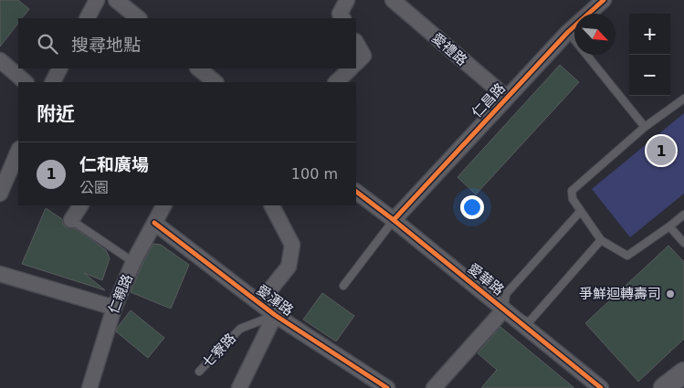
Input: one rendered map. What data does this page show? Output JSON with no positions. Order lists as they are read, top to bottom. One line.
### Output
{"streets":{"street":["愛禮路","仁昌路","愛華路","仁親路","愛渾路"],"lane":["七寮路"]},"crossings":[["愛禮路","仁昌路"],["仁昌路","愛華路"],["仁親路","愛渾路"],["愛渾路","七寮路"]],"places":["爭鮮迴轉壽司"],"north":"bottom right","page":{"map_buttons":["+","−"],"search":"搜尋地點","heading":"附近","pins":"1","list":[{"mark":"1","name":"仁和廣場","note":"公園","value":"100 m"}]}}
